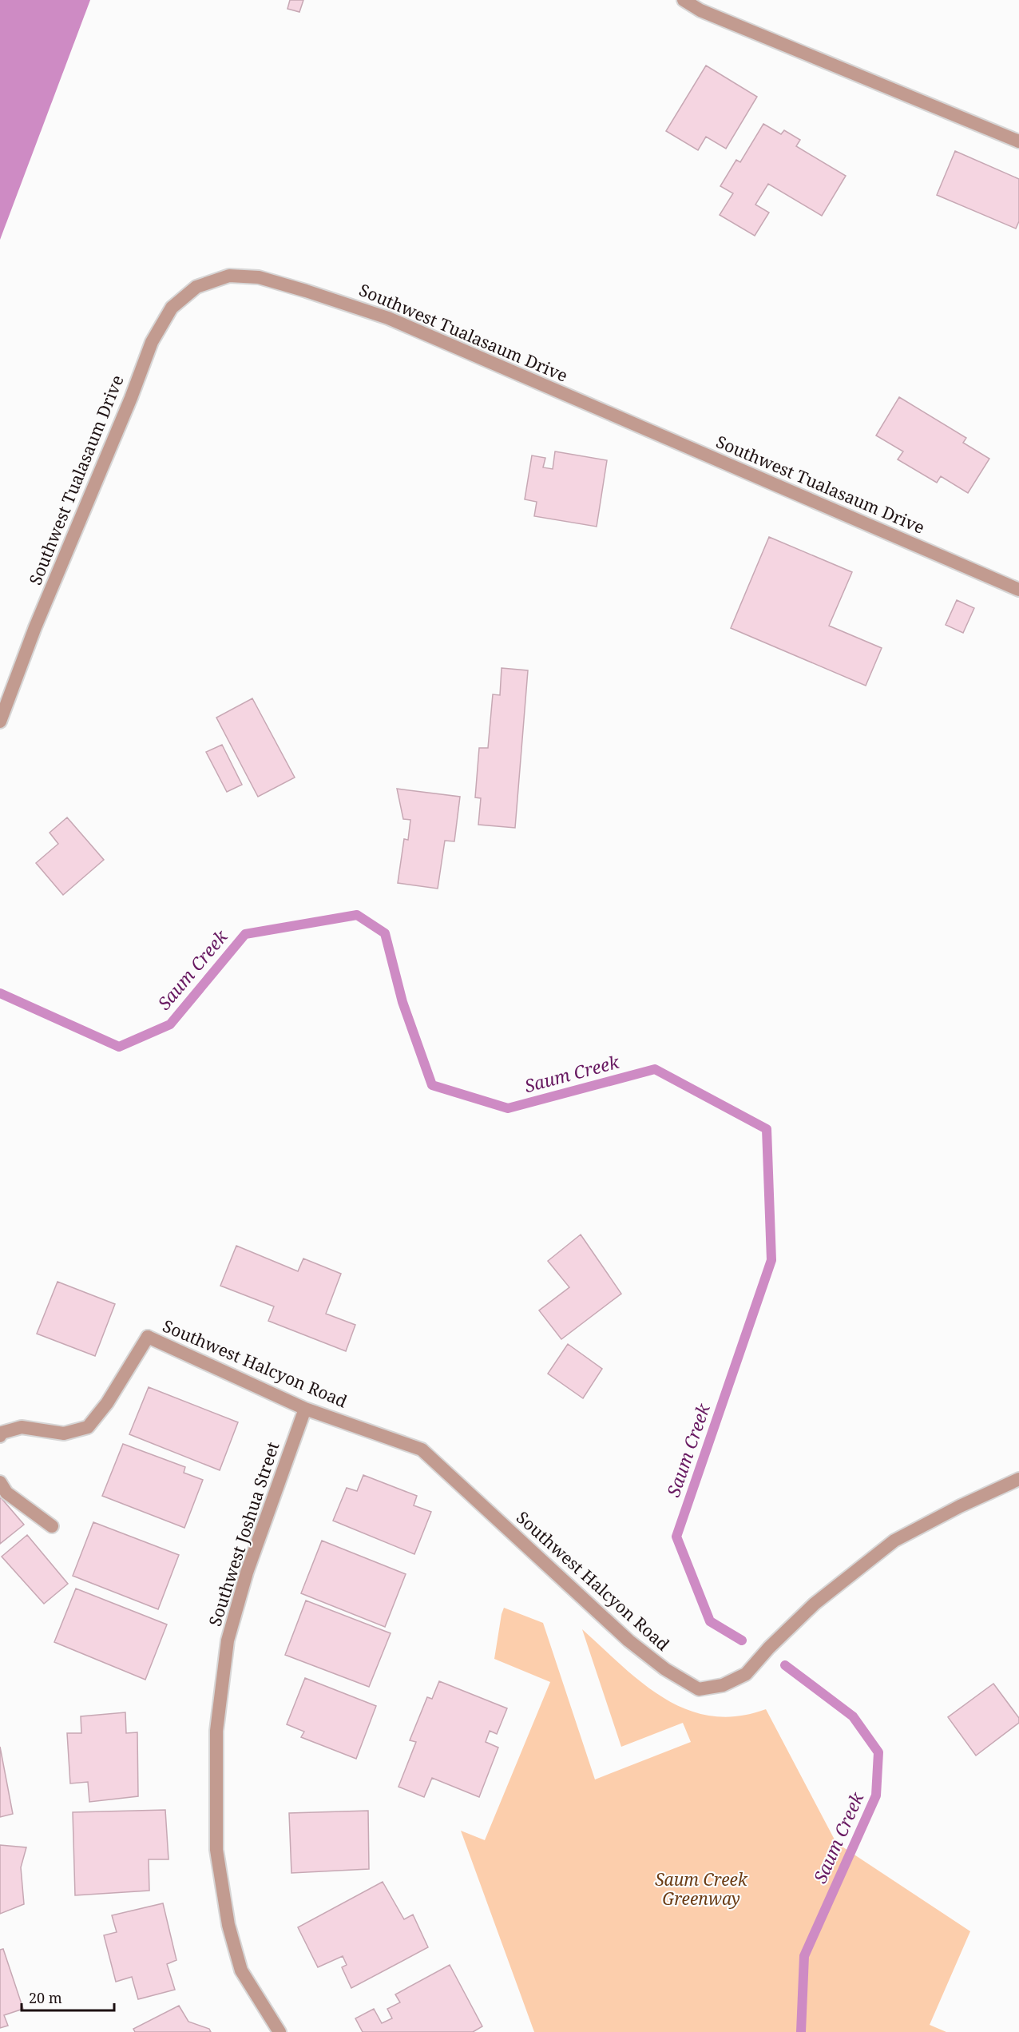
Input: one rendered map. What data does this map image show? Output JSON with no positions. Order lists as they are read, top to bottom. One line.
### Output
{"streets":{"street":["Southwest Tualasaum Drive","Southwest Halcyon Road","Southwest Joshua Street"]},"crossings":[["Southwest Halcyon Road","Southwest Joshua Street"]],"water":["Saum Creek"],"parks":["Saum Creek Greenway"],"scale_bar":"20 m"}
